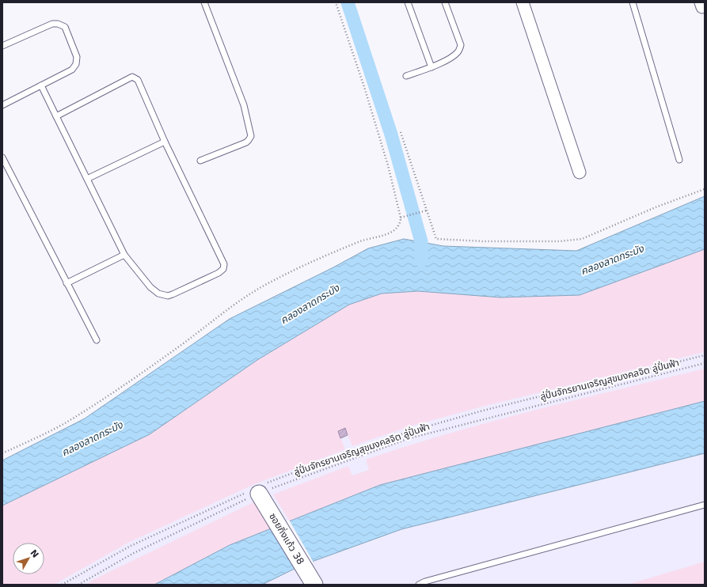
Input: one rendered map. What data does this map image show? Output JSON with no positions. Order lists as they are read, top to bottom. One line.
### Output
{"streets":{"street":["ซอยกิ่งแก้ว 38"],"path":["ลู่ปั่นจักรยานเจริญสุขมงคลจิต ลู่ปั่นฟ้า"]},"crossings":[["ลู่ปั่นจักรยานเจริญสุขมงคลจิต ลู่ปั่นฟ้า","ซอยกิ่งแก้ว 38"]],"water":["คลองลาดกระบัง"],"north":"top right"}
